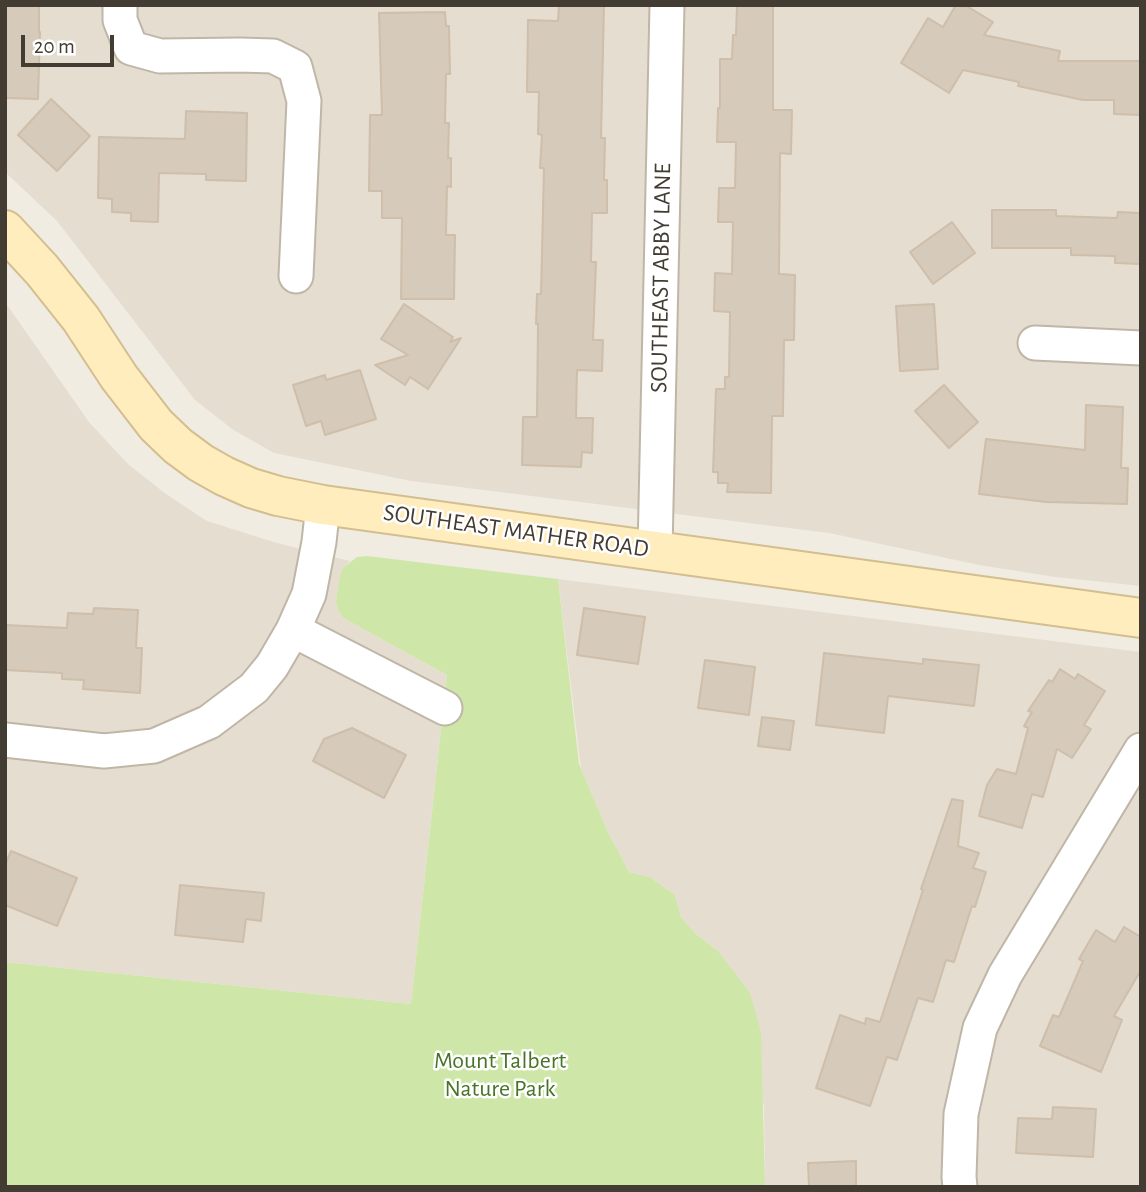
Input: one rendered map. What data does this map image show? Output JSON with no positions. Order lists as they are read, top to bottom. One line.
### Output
{"streets":{"street":["SOUTHEAST ABBY LANE","SOUTHEAST MATHER ROAD"]},"crossings":[["SOUTHEAST ABBY LANE","SOUTHEAST MATHER ROAD"]],"parks":["Mount Talbert Nature Park"],"scale_bar":"20 m"}
